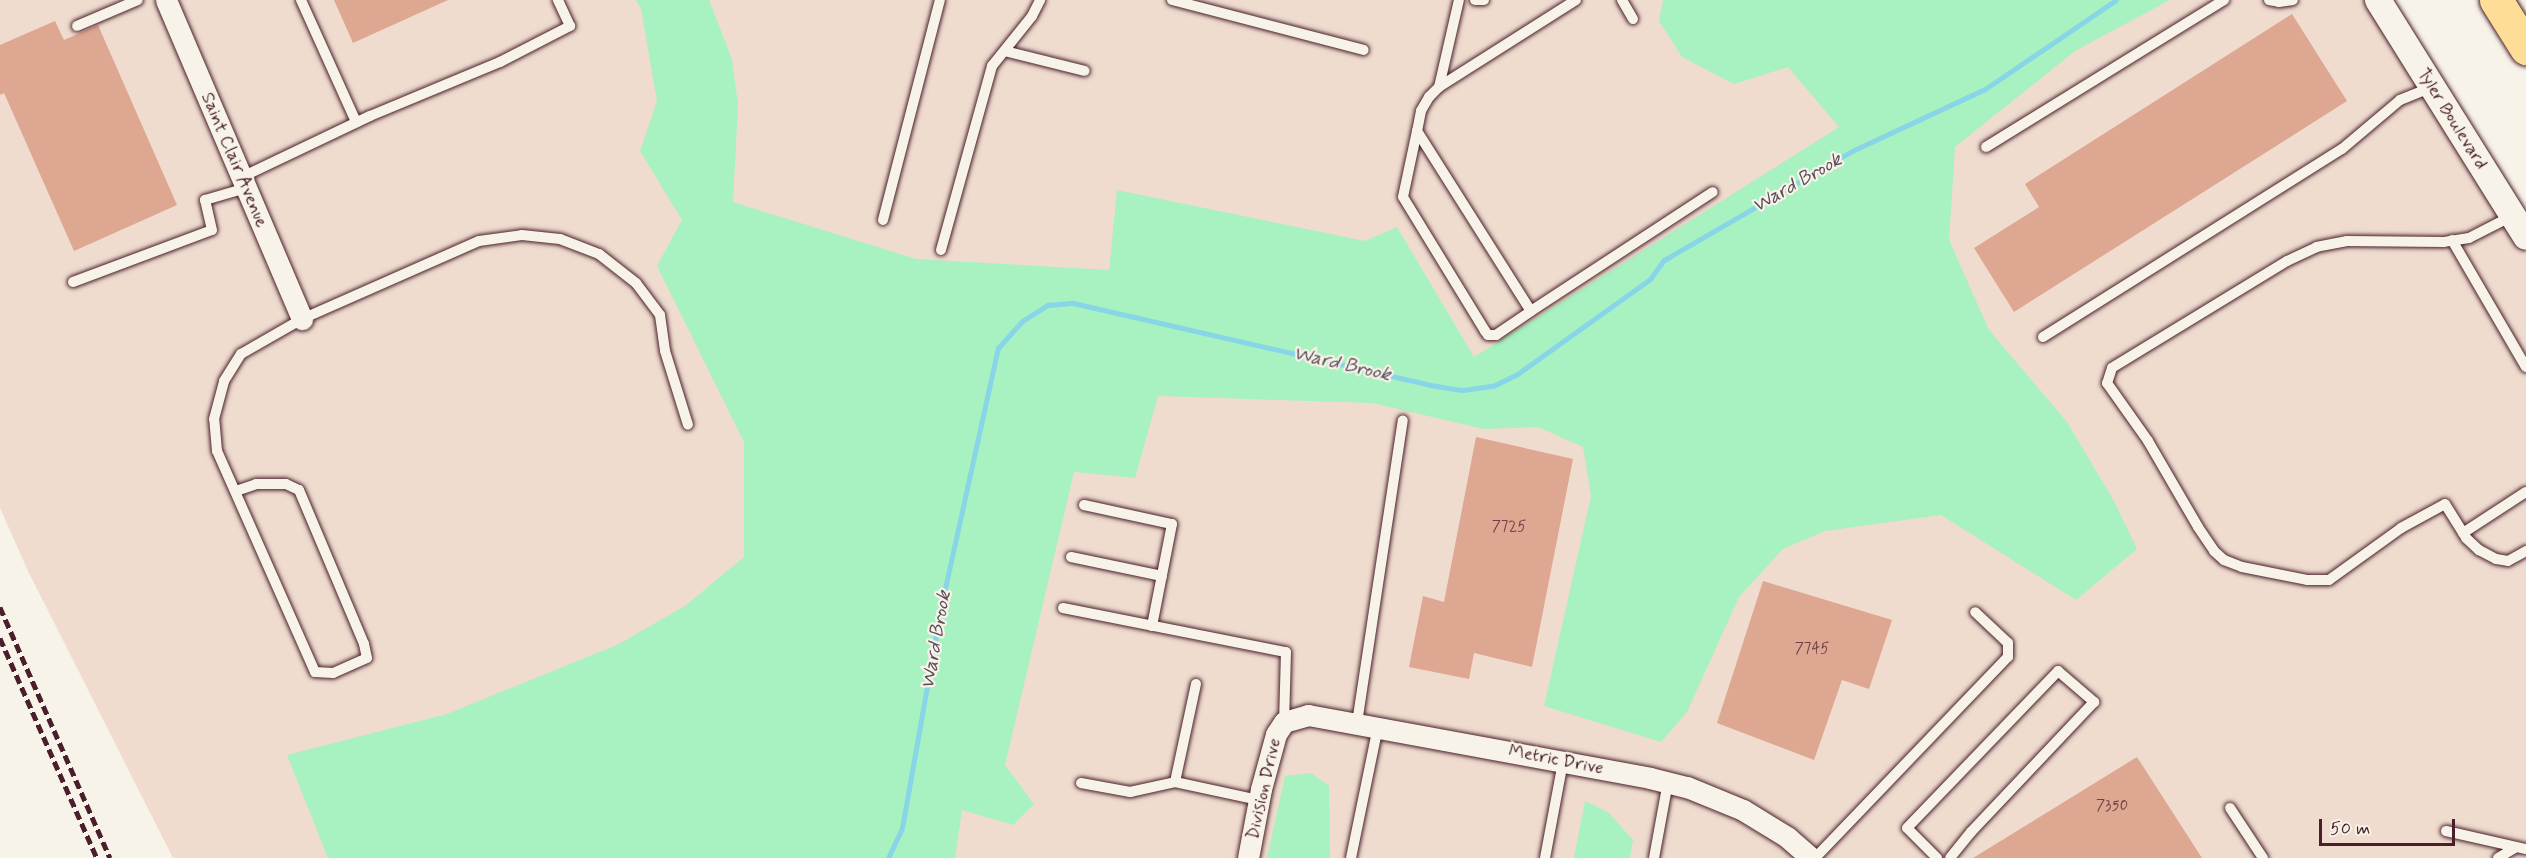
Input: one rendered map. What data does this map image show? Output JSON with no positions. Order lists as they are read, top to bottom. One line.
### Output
{"streets":{"street":["Tyler Boulevard","Saint Clair Avenue","Metric Drive","Division Drive"]},"crossings":[["Metric Drive","Division Drive"]],"water":["Ward Brook"],"house_numbers":["7725","7745","7350"],"scale_bar":"50 m"}
